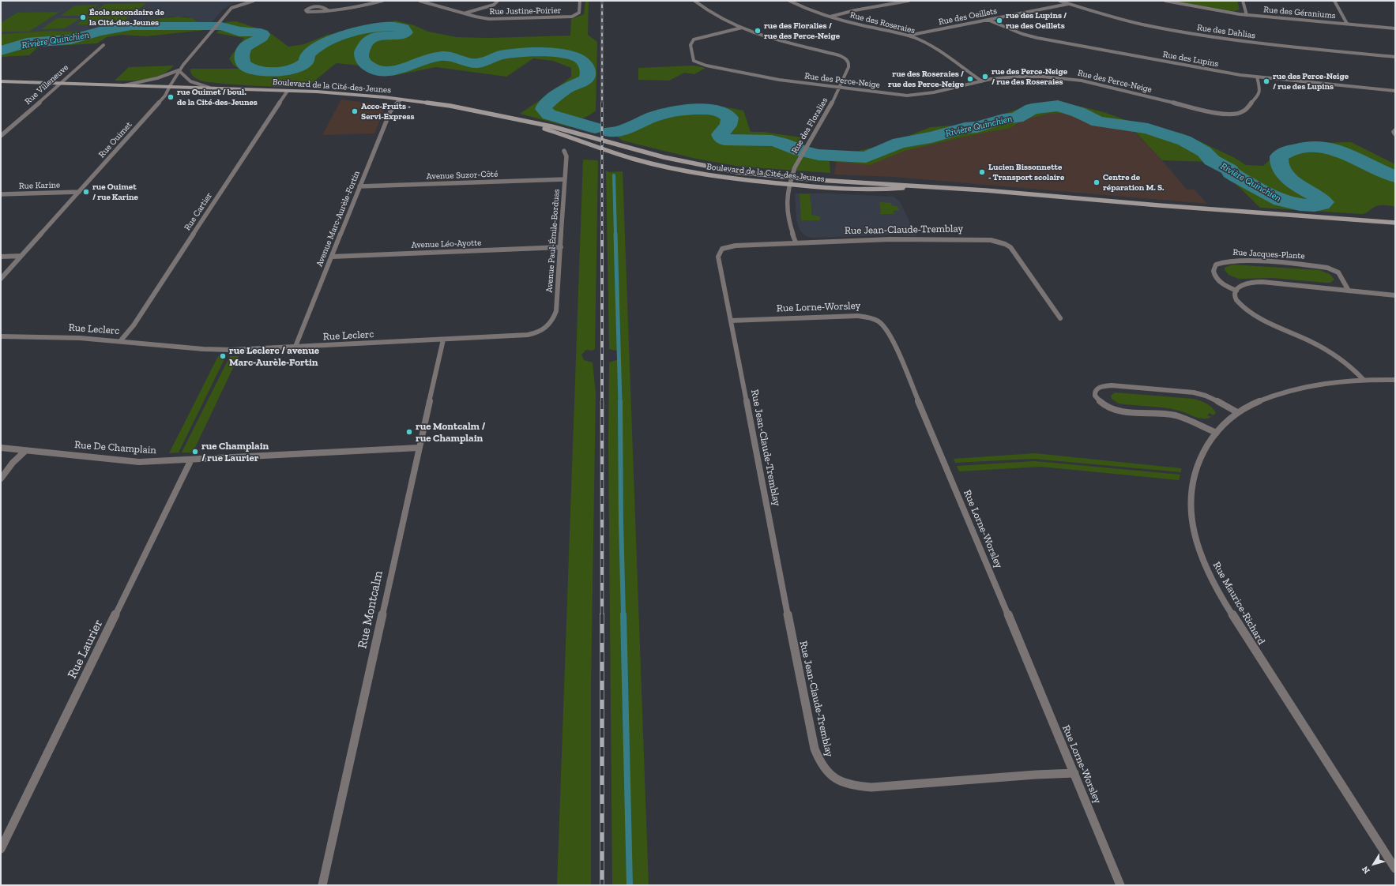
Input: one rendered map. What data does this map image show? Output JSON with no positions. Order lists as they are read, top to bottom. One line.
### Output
{"streets":{"main road":["Boulevard de la Cité-des-Jeunes"],"street":["Rue Justine-Poirier","Rue des Géraniums","Rue des Oeillets","Rue des Roseraies","Rue des Dahlias","Rue des Lupins","Rue des Perce-Neige","Rue Villeneuve","Rue des Floralies","Rue Ouimet","Avenue Suzor-Côté","Rue Karine","Rue Cartier","Avenue Marc-Aurèle-Fortin","Rue Jean-Claude-Tremblay","Avenue Paul-Émile-Borduas","Avenue Léo-Ayotte","Rue Jacques-Plante","Rue Lorne-Worsley","Rue Leclerc","Rue De Champlain","Rue Maurice-Richard","Rue Montcalm","Rue Laurier"]},"crossings":[["Rue des Oeillets","Rue des Roseraies"],["Rue des Oeillets","Rue des Dahlias"],["Rue des Oeillets","Rue des Lupins"],["Rue des Roseraies","Rue des Perce-Neige"],["Rue des Lupins","Rue des Perce-Neige"],["Rue des Perce-Neige","Rue des Floralies"],["Rue Villeneuve","Boulevard de la Cité-des-Jeunes"],["Boulevard de la Cité-des-Jeunes","Rue des Floralies"],["Boulevard de la Cité-des-Jeunes","Rue Ouimet"],["Boulevard de la Cité-des-Jeunes","Rue Cartier"],["Boulevard de la Cité-des-Jeunes","Avenue Marc-Aurèle-Fortin"],["Rue des Floralies","Rue Jean-Claude-Tremblay"],["Rue Ouimet","Rue Karine"],["Avenue Suzor-Côté","Avenue Marc-Aurèle-Fortin"],["Avenue Suzor-Côté","Avenue Paul-Émile-Borduas"],["Rue Cartier","Rue Leclerc"],["Avenue Marc-Aurèle-Fortin","Avenue Léo-Ayotte"],["Avenue Marc-Aurèle-Fortin","Rue Leclerc"],["Rue Jean-Claude-Tremblay","Rue Lorne-Worsley"],["Avenue Paul-Émile-Borduas","Avenue Léo-Ayotte"],["Avenue Paul-Émile-Borduas","Rue Leclerc"],["Rue Leclerc","Rue Montcalm"],["Rue De Champlain","Rue Montcalm"],["Rue De Champlain","Rue Laurier"]],"water":["Rivière Quinchien"],"places":["École secondaire de la Cité-des-Jeunes","rue des Lupins / rue des Oeillets","rue des Floralies / rue des Perce-Neige","rue des Perce-Neige / rue des Roseraies","rue des Roseraies / rue des Perce-Neige","rue des Perce-Neige / rue des Lupins","rue Ouimet / boul. de la Cité-des-Jeunes","Acco-Fruits - Servi-Express","Lucien Bissonnette - Transport scolaire","Centre de réparation M. S.","rue Ouimet / rue Karine","rue Leclerc / avenue Marc-Aurèle-Fortin","rue Montcalm / rue Champlain","rue Champlain / rue Laurier"],"north":"bottom left"}
